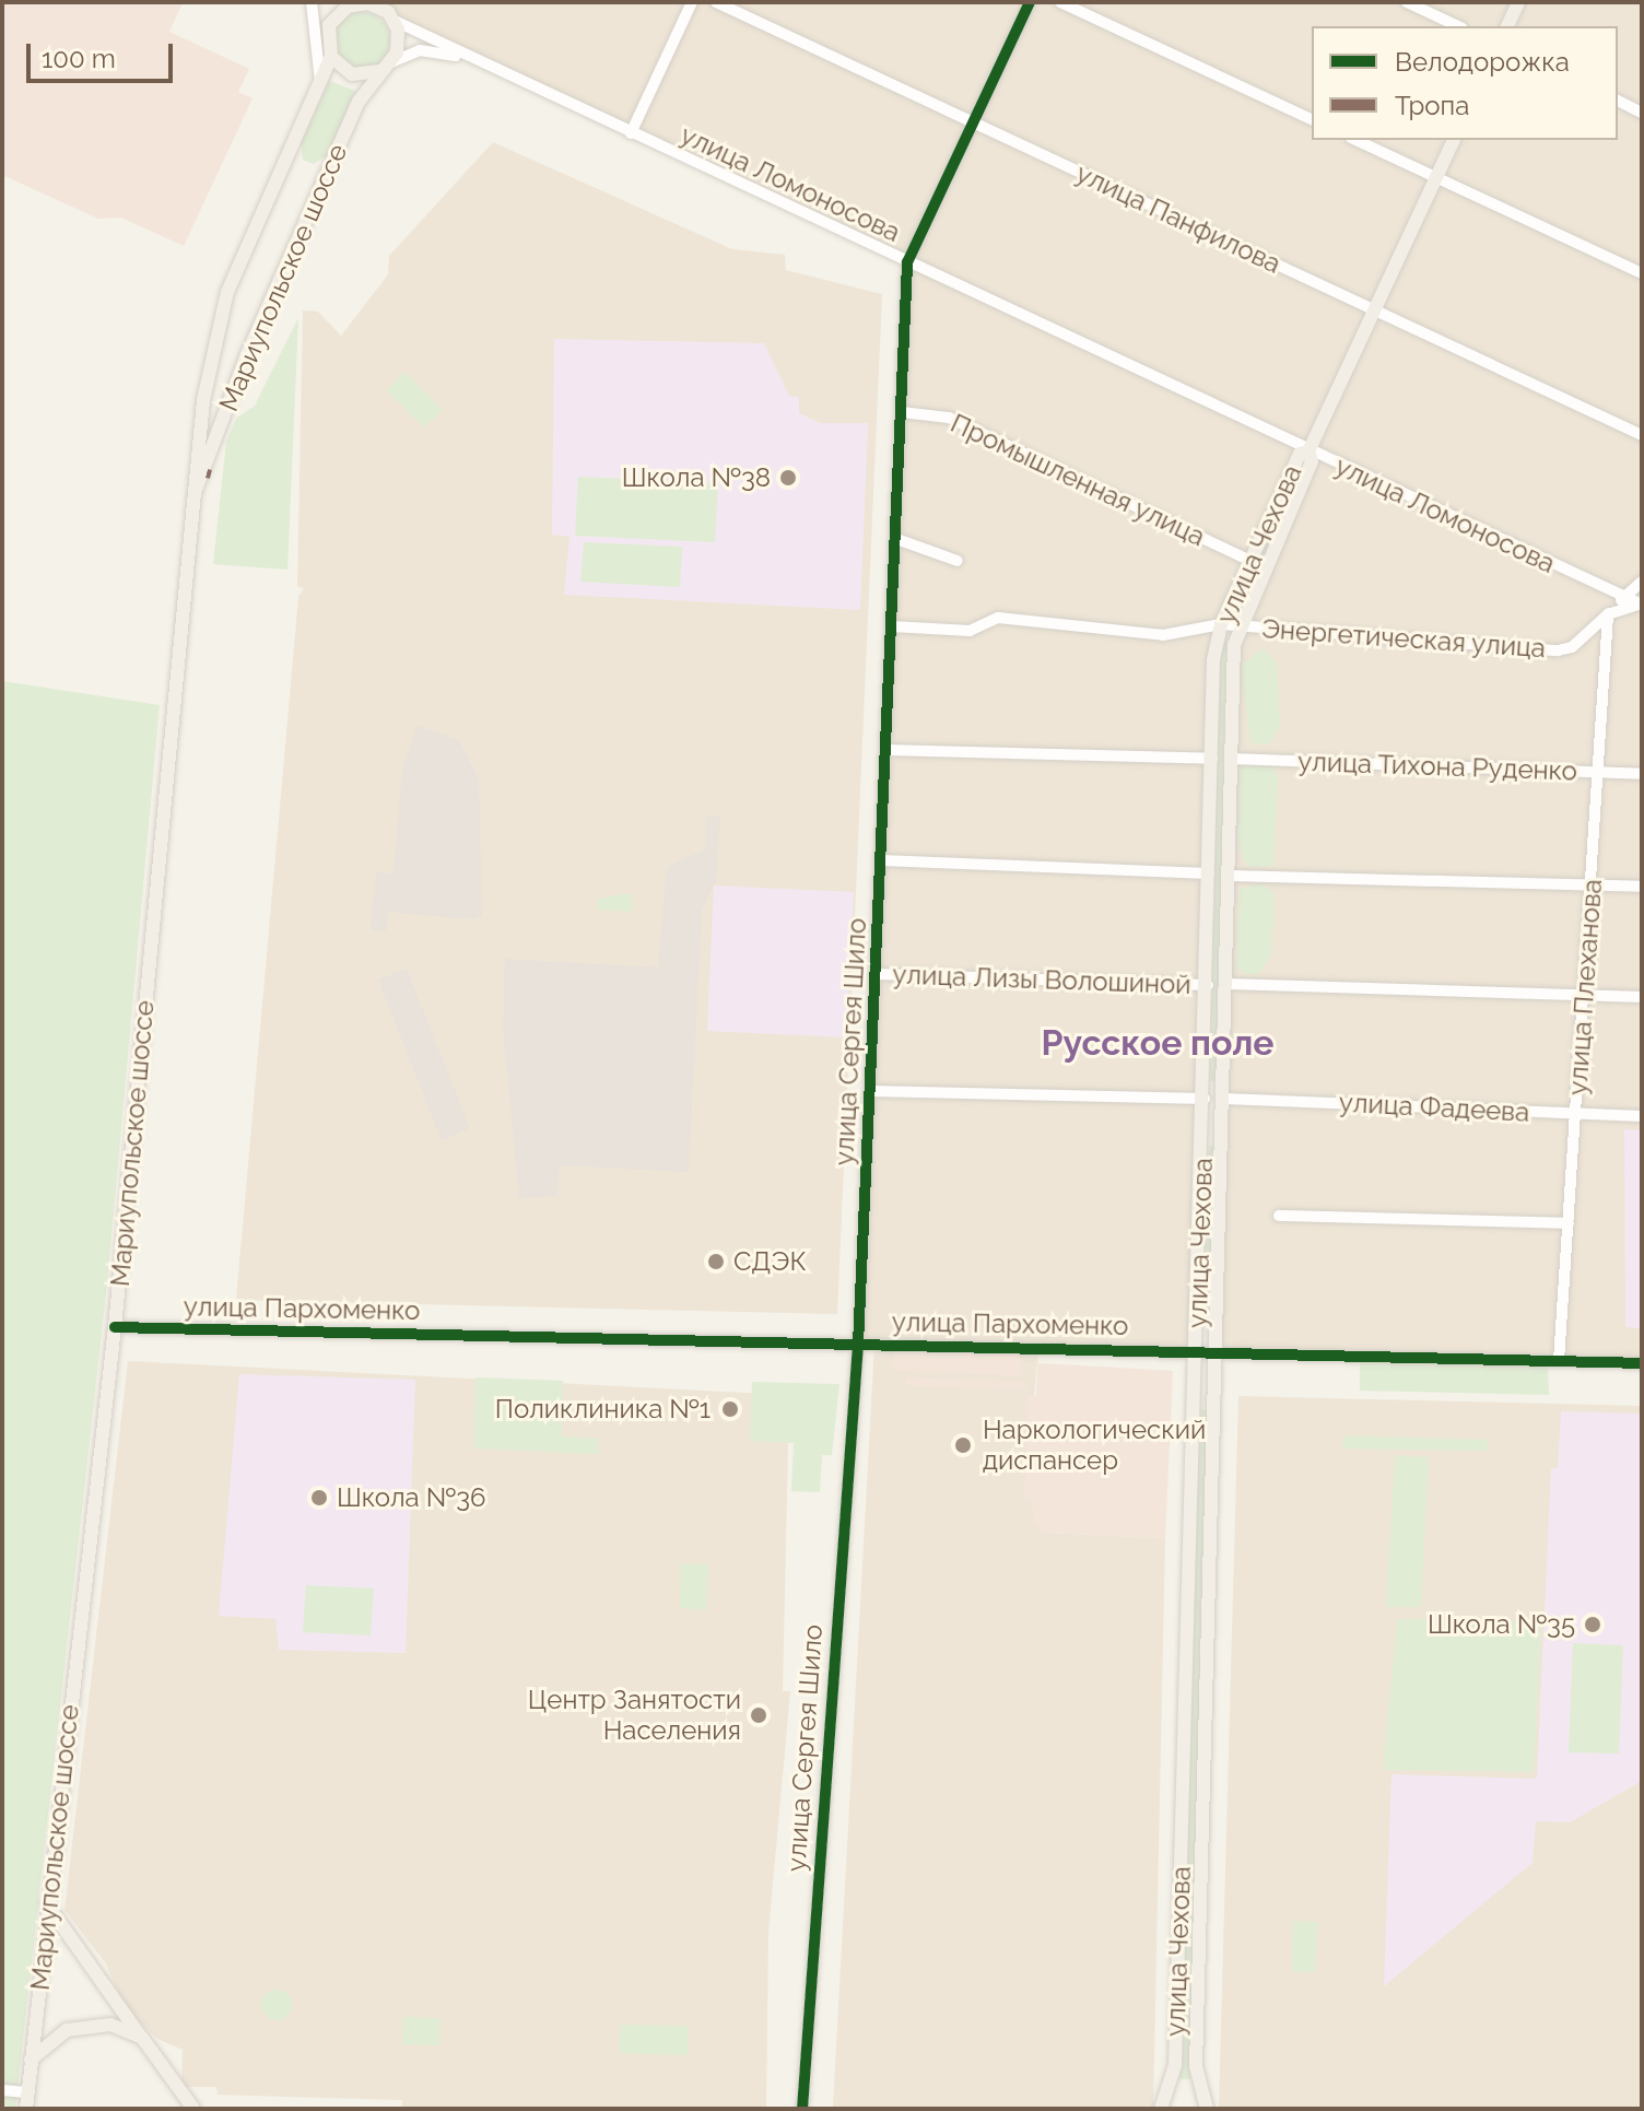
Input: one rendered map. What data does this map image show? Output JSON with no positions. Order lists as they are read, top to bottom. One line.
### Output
{"streets":{"main road":["Мариупольское шоссе","улица Чехова"],"street":["улица Ломоносова","улица Панфилова","Промышленная улица","Энергетическая улица","улица Тихона Руденко","улица Лизы Волошиной","улица Плеханова","улица Сергея Шило","улица Фадеева","улица Пархоменко"]},"crossings":[["улица Ломоносова","Мариупольское шоссе"],["улица Ломоносова","улица Чехова"],["улица Ломоносова","Энергетическая улица"],["улица Ломоносова","улица Сергея Шило"],["улица Панфилова","улица Чехова"],["улица Панфилова","улица Сергея Шило"],["Мариупольское шоссе","улица Пархоменко"],["Промышленная улица","улица Чехова"],["Промышленная улица","улица Сергея Шило"],["улица Чехова","Энергетическая улица"],["улица Чехова","улица Тихона Руденко"],["улица Чехова","улица Лизы Волошиной"],["улица Чехова","улица Фадеева"],["улица Чехова","улица Пархоменко"],["Энергетическая улица","улица Плеханова"],["улица Тихона Руденко","улица Плеханова"],["улица Лизы Волошиной","улица Плеханова"],["улица Лизы Волошиной","улица Сергея Шило"],["улица Плеханова","улица Фадеева"],["улица Плеханова","улица Пархоменко"],["улица Сергея Шило","улица Пархоменко"]],"districts":["Русское поле"],"places":["Школа №38","СДЭК","Поликлиника №1","Наркологический диспансер","Школа №36","Школа №35","Центр Занятости Населения"],"legend":["Велодорожка","Тропа"],"scale_bar":"100 m"}
